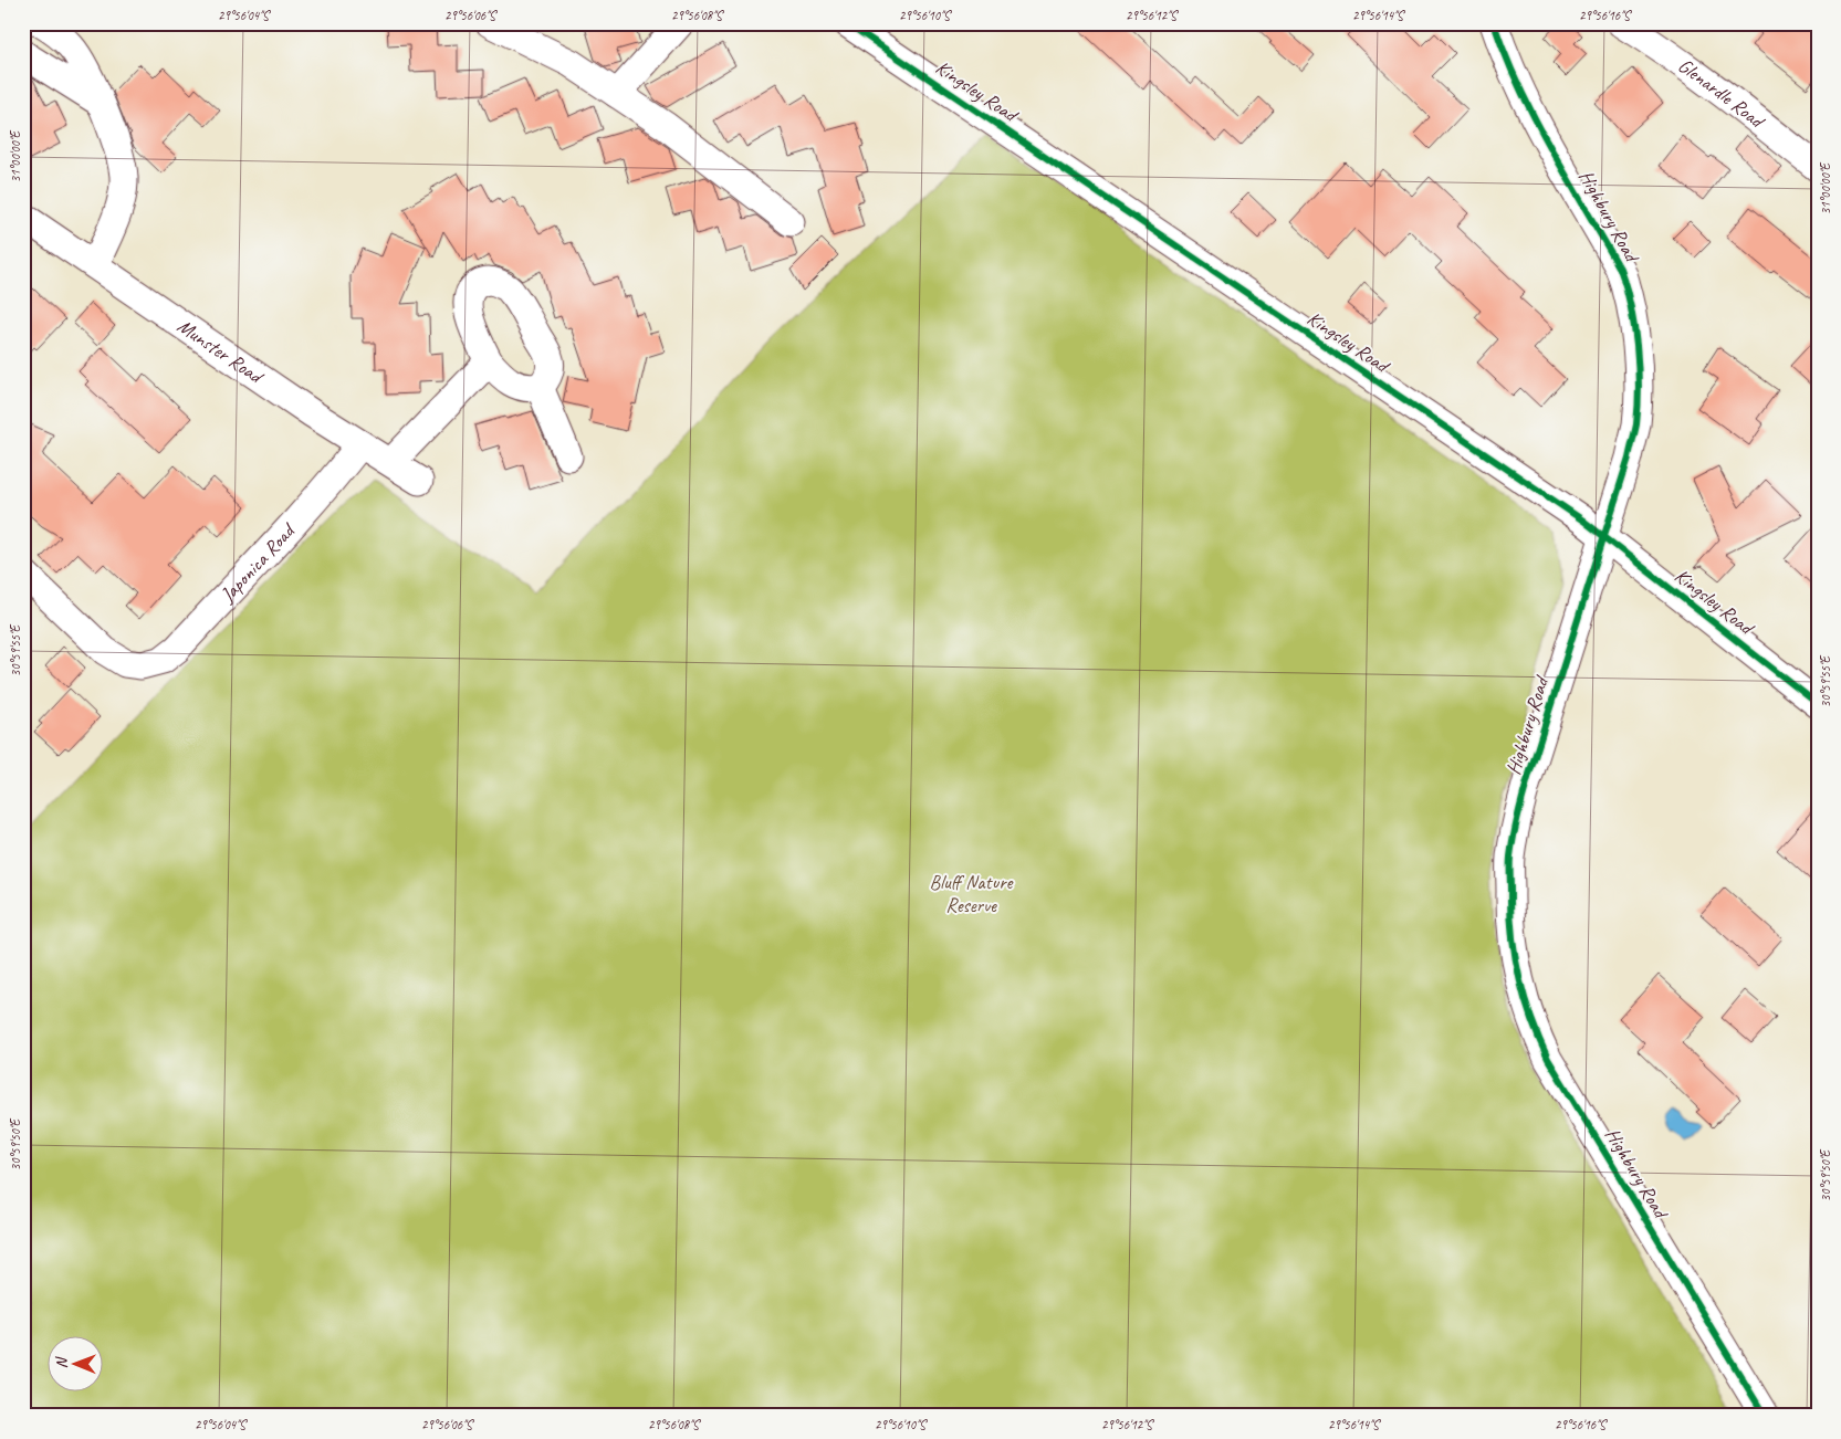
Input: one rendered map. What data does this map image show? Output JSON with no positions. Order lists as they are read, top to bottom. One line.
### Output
{"streets":{"street":["Kingsley Road","Glenardle Road","Highbury Road","Munster Road","Japonica Road"]},"crossings":[["Kingsley Road","Highbury Road"],["Munster Road","Japonica Road"]],"parks":["Bluff Nature Reserve"],"north":"left","coordinates":["29°56'04\"S","29°56'06\"S","29°56'08\"S","29°56'10\"S","29°56'12\"S","29°56'14\"S","29°56'16\"S","31°00'00\"E","30°59'55\"E","30°59'50\"E"]}
